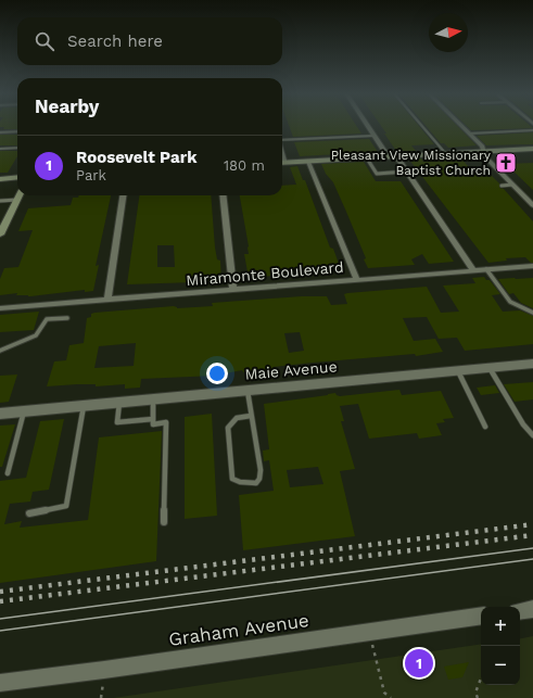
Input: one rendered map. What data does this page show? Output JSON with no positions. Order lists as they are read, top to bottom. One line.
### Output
{"streets":{"street":["Miramonte Boulevard","Maie Avenue","Graham Avenue"]},"places":{"church":["Pleasant View Missionary Baptist Church"]},"north":"right","page":{"search":"Search here","heading":"Nearby","list":[{"mark":"1","name":"Roosevelt Park","note":"Park","value":"180 m"}],"map_buttons":["+","−"],"pins":"1"}}
